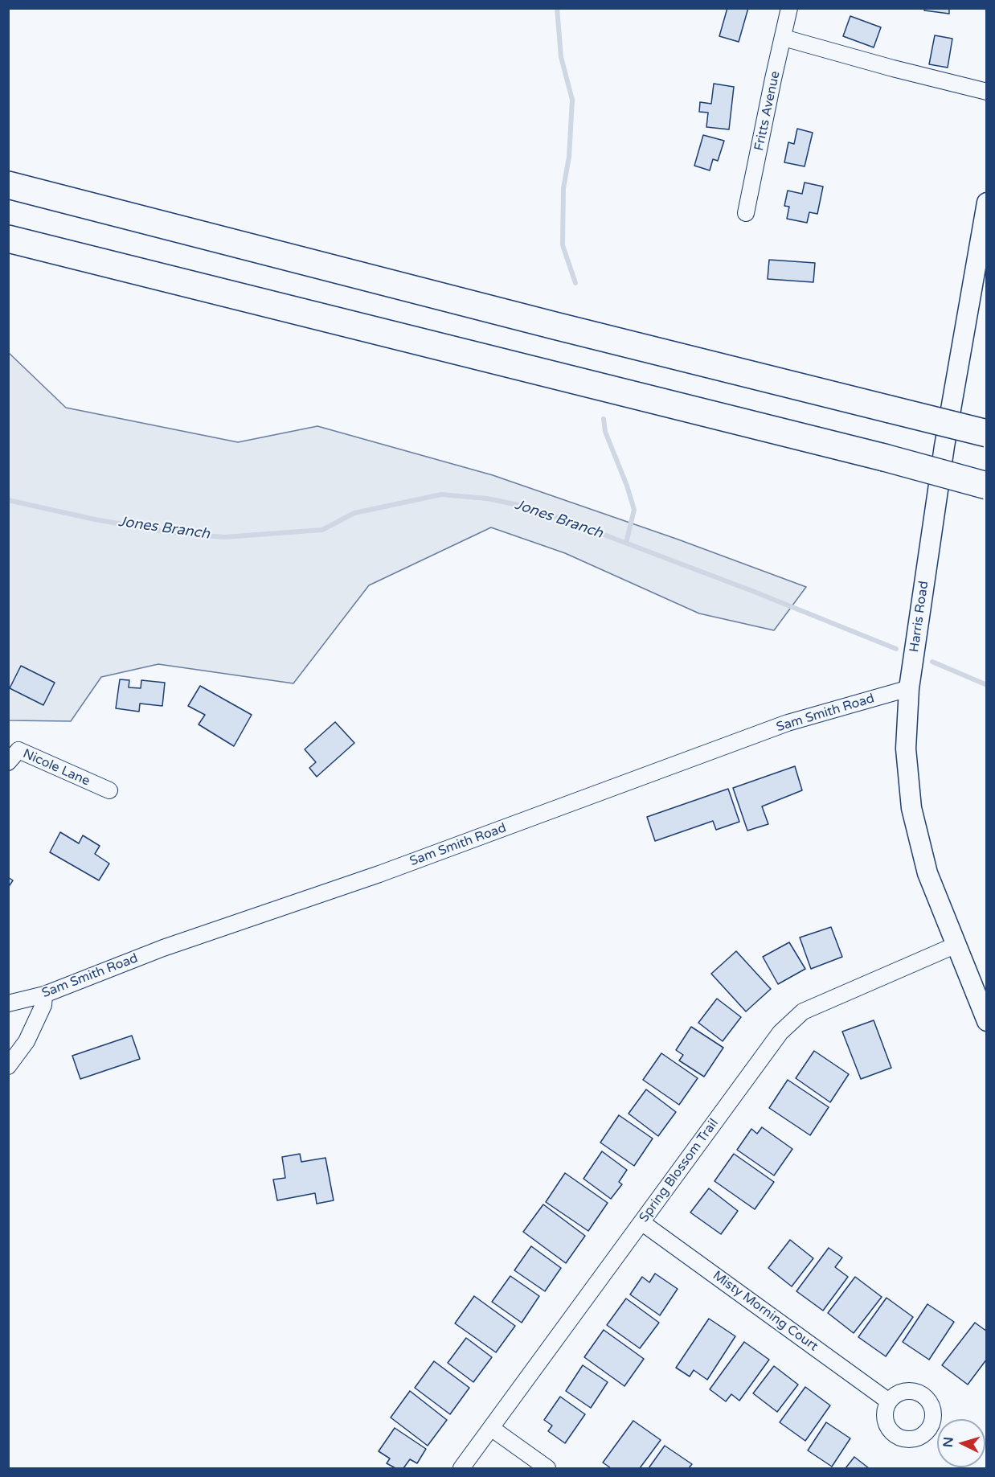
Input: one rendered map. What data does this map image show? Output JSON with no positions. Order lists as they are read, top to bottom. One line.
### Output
{"streets":{"street":["Fritts Avenue","Harris Road","Sam Smith Road","Nicole Lane","Spring Blossom Trail","Misty Morning Court"]},"crossings":[["Harris Road","Sam Smith Road"],["Harris Road","Spring Blossom Trail"],["Spring Blossom Trail","Misty Morning Court"]],"water":["Jones Branch"],"north":"left"}
